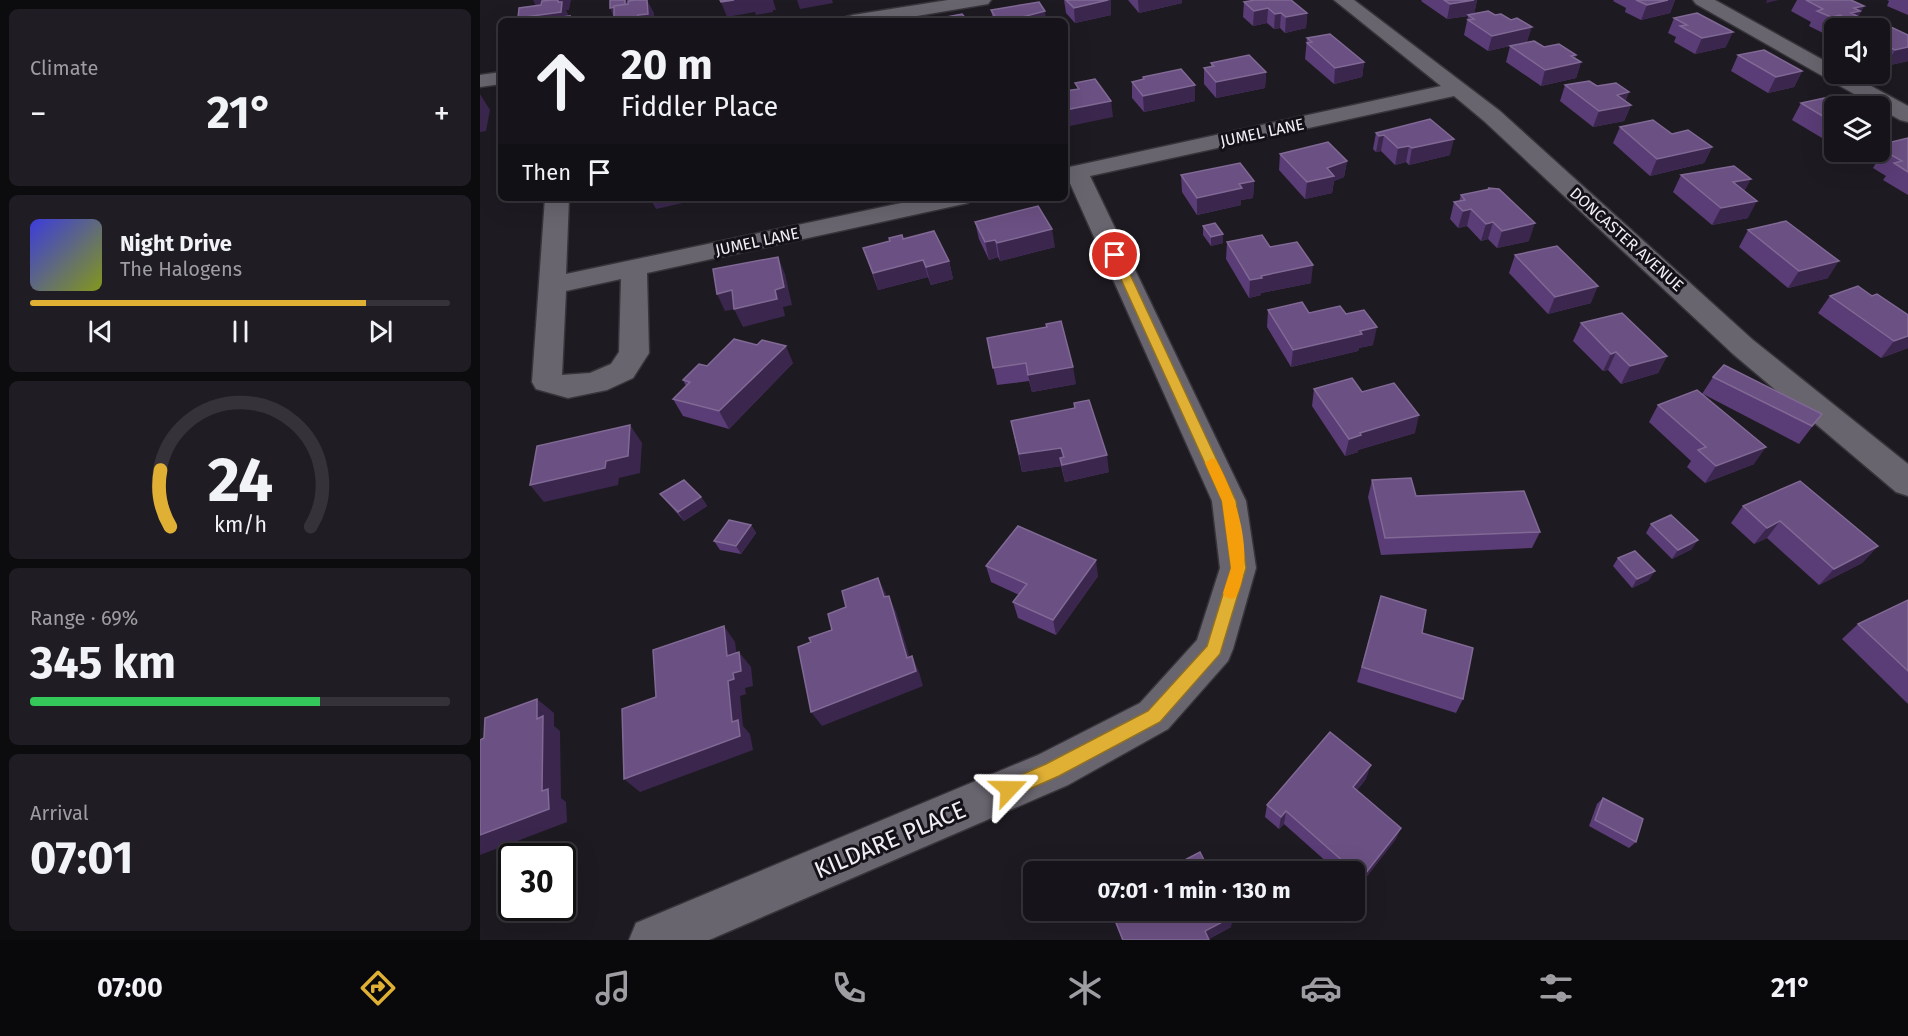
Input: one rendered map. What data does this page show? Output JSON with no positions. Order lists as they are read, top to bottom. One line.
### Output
{"streets":{"street":["JUMEL LANE","DONCASTER AVENUE","KILDARE PLACE"]},"crossings":[["JUMEL LANE","DONCASTER AVENUE"],["JUMEL LANE","KILDARE PLACE"]],"page":{"tile":["Climate",["Range · 69%","345 km"],["Arrival","07:01"]],"turn":["20 m","Fiddler Place"],"heat":["−","21°","+"],"then":"Then","song":["Night Drive","The Halogens"],"limit":"30","trip":"07:01 · 1 min · 130 m","tabs":["07:00","21°"],"gauge":["24","km/h"]}}
